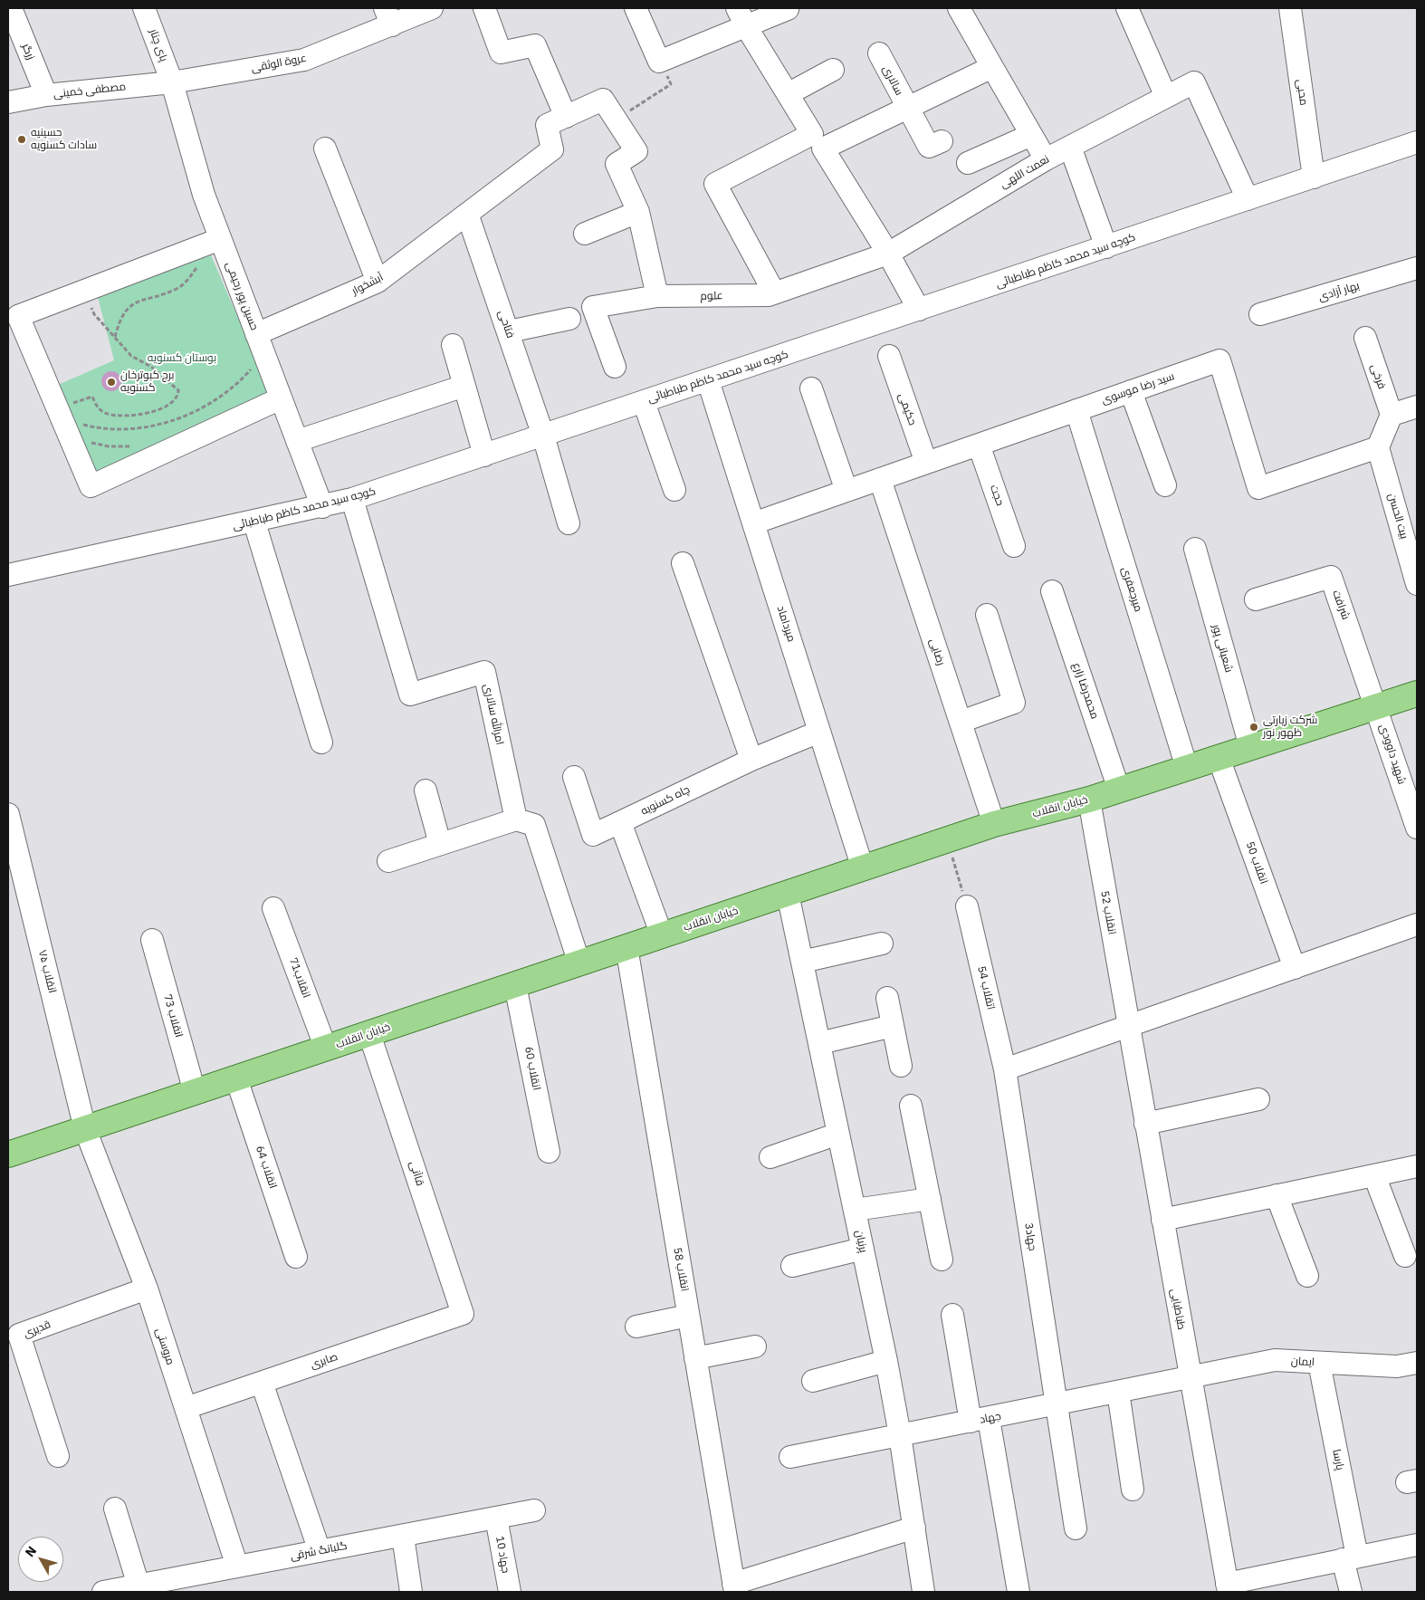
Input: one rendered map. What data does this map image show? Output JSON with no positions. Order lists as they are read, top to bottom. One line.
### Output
{"streets":{"main road":["خیابان انقلاب"],"street":["پای چنار","زرگر","عروة الوثقی","سالاری","مصطفی خمینی","محبی","نعمت اللهی","کوچه سید محمد کاظم طباطبائی","آبشخوار","بهار آزادی","حسین پور رحیمی","علوم","فتاحی","فرخی","سید رضا موسوی","حکیمی","حجت","بیت الحسن","میرجعفری","شرافت","میرداماد","شعبانی پور","رضایی","محمدرضا زارع","امرالله سالاری","شهید داوودی","چاه کسنویه","انقلاب 50","انقلاب 52","انقلاب ۷۵","انقلاب71","اتقلاب 54","انقلاب 73","انقلاب 60","انقلاب 64","قاآنی","جهاد3","پرنیان","انقلاب 58","طباطبایی","قدیری","مروستی","صابری","ایمان","جهاد","پارسا","گلبانگ شرقی","جهاد 10"]},"crossings":[["پای چنار","عروة الوثقی"],["پای چنار","مصطفی خمینی"],["پای چنار","حسین پور رحیمی"],["زرگر","مصطفی خمینی"],["عروة الوثقی","مصطفی خمینی"],["عروة الوثقی","حسین پور رحیمی"],["مصطفی خمینی","حسین پور رحیمی"],["محبی","کوچه سید محمد کاظم طباطبائی"],["نعمت اللهی","کوچه سید محمد کاظم طباطبائی"],["نعمت اللهی","علوم"],["کوچه سید محمد کاظم طباطبائی","حسین پور رحیمی"],["کوچه سید محمد کاظم طباطبائی","فتاحی"],["کوچه سید محمد کاظم طباطبائی","میرداماد"],["کوچه سید محمد کاظم طباطبائی","امرالله سالاری"],["آبشخوار","حسین پور رحیمی"],["آبشخوار","فتاحی"],["سید رضا موسوی","حکیمی"],["سید رضا موسوی","حجت"],["سید رضا موسوی","بیت الحسن"],["سید رضا موسوی","میرجعفری"],["سید رضا موسوی","میرداماد"],["سید رضا موسوی","رضایی"],["میرجعفری","خیابان انقلاب"],["شرافت","شهید داوودی"],["شرافت","خیابان انقلاب"],["میرداماد","چاه کسنویه"],["میرداماد","خیابان انقلاب"],["شعبانی پور","خیابان انقلاب"],["رضایی","خیابان انقلاب"],["محمدرضا زارع","خیابان انقلاب"],["شهید داوودی","خیابان انقلاب"],["خیابان انقلاب","انقلاب 50"],["خیابان انقلاب","انقلاب 52"],["خیابان انقلاب","انقلاب ۷۵"],["خیابان انقلاب","انقلاب71"],["خیابان انقلاب","انقلاب 73"],["خیابان انقلاب","انقلاب 60"],["خیابان انقلاب","انقلاب 64"],["خیابان انقلاب","قاآنی"],["خیابان انقلاب","پرنیان"],["خیابان انقلاب","انقلاب 58"],["خیابان انقلاب","مروستی"],["انقلاب 52","طباطبایی"],["انقلاب ۷۵","مروستی"],["اتقلاب 54","جهاد3"],["قاآنی","صابری"],["جهاد3","جهاد"],["پرنیان","جهاد"],["طباطبایی","ایمان"],["طباطبایی","جهاد"],["قدیری","مروستی"],["مروستی","صابری"],["مروستی","گلبانگ شرقی"],["ایمان","جهاد"],["ایمان","پارسا"],["گلبانگ شرقی","جهاد 10"]],"parks":["بوستان کسنویه"],"places":["حسینیه سادات کسنویه","برج کبوترخان کسنویه","شرکت زیارتی ظهور نور"],"north":"top left"}
